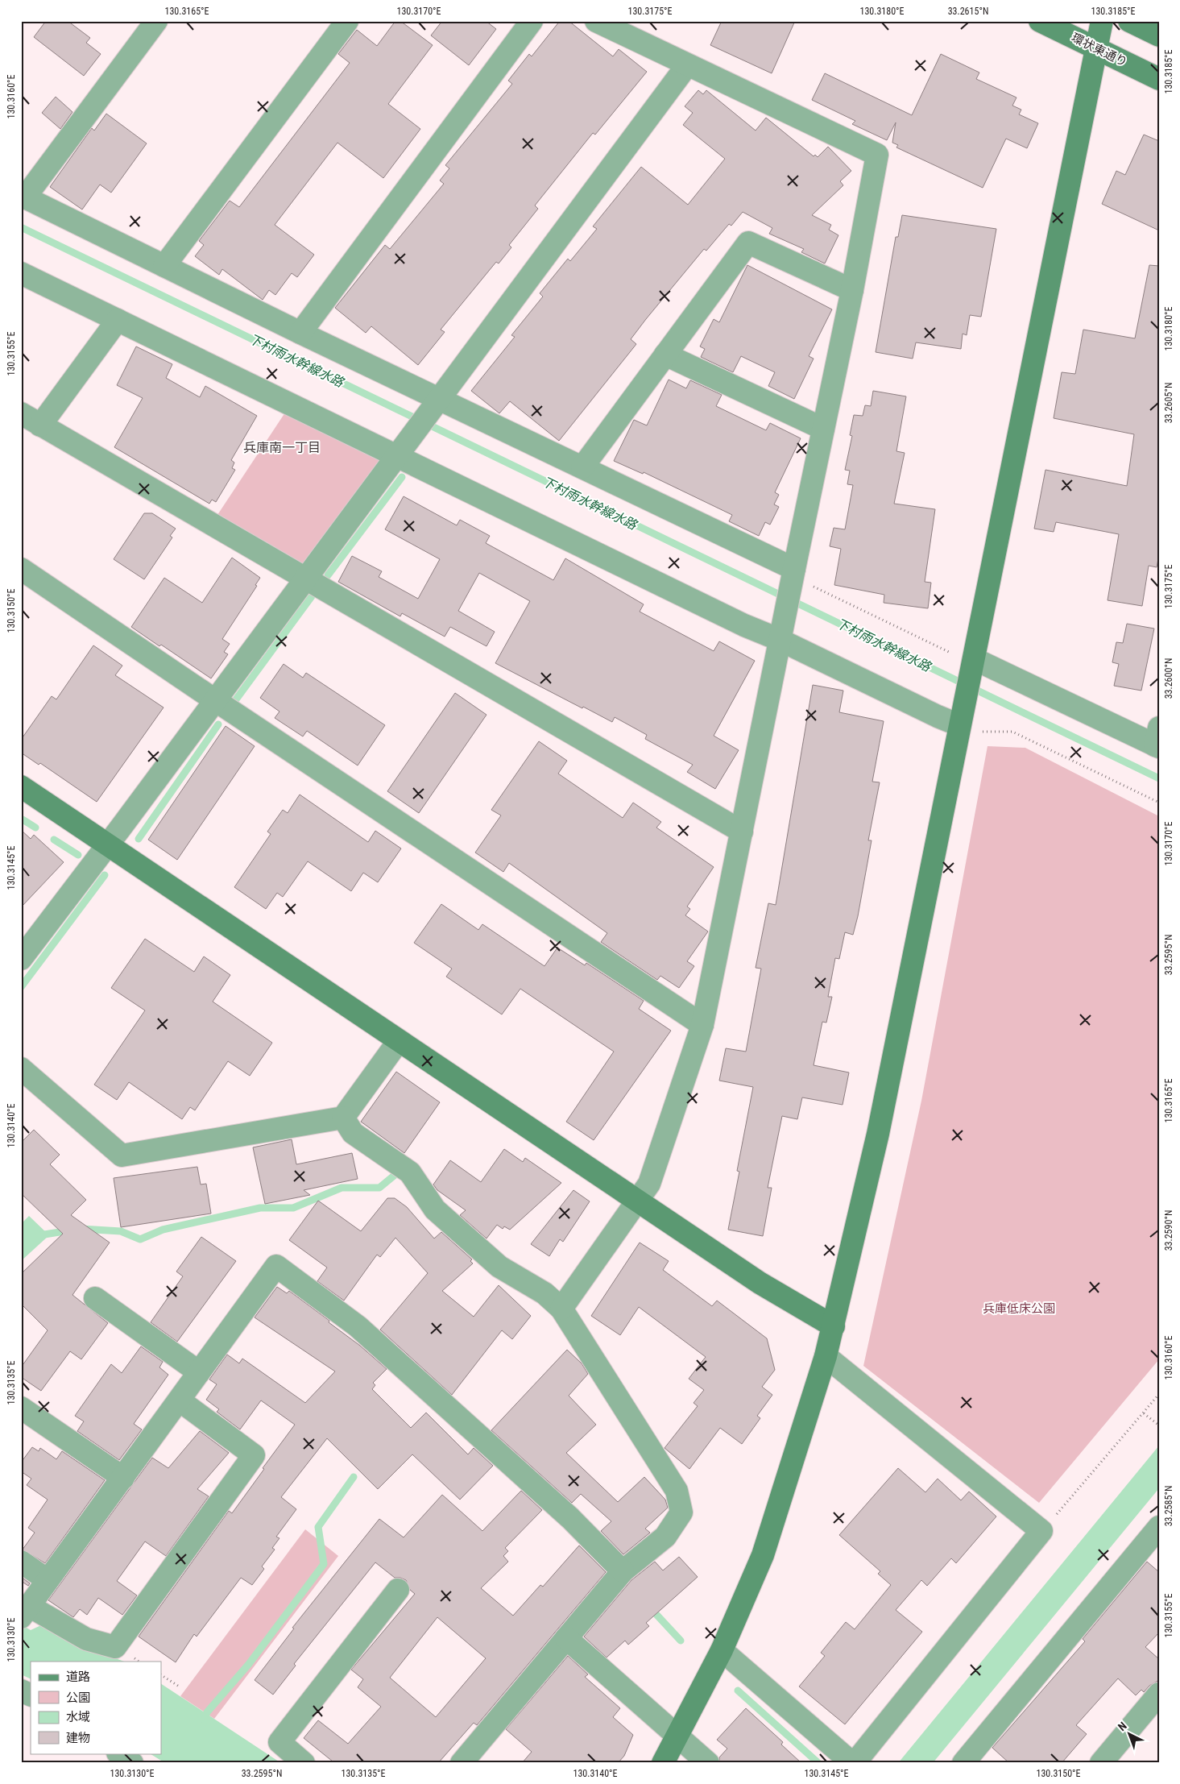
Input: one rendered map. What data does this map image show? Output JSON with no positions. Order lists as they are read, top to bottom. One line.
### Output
{"streets":{"street":["環状東通り"]},"districts":["兵庫南一丁目"],"water":["下村雨水幹線水路"],"parks":["兵庫低床公園"],"legend":["道路","公園","水域","建物"],"north":"top left","coordinates":["130.3165°E","130.3170°E","130.3175°E","130.3180°E","33.2615°N","130.3185°E","130.3160°E","130.3155°E","33.2605°N","130.3150°E","33.2600°N","130.3145°E","33.2595°N","130.3140°E","33.2590°N","130.3135°E","33.2585°N","130.3130°E"]}
